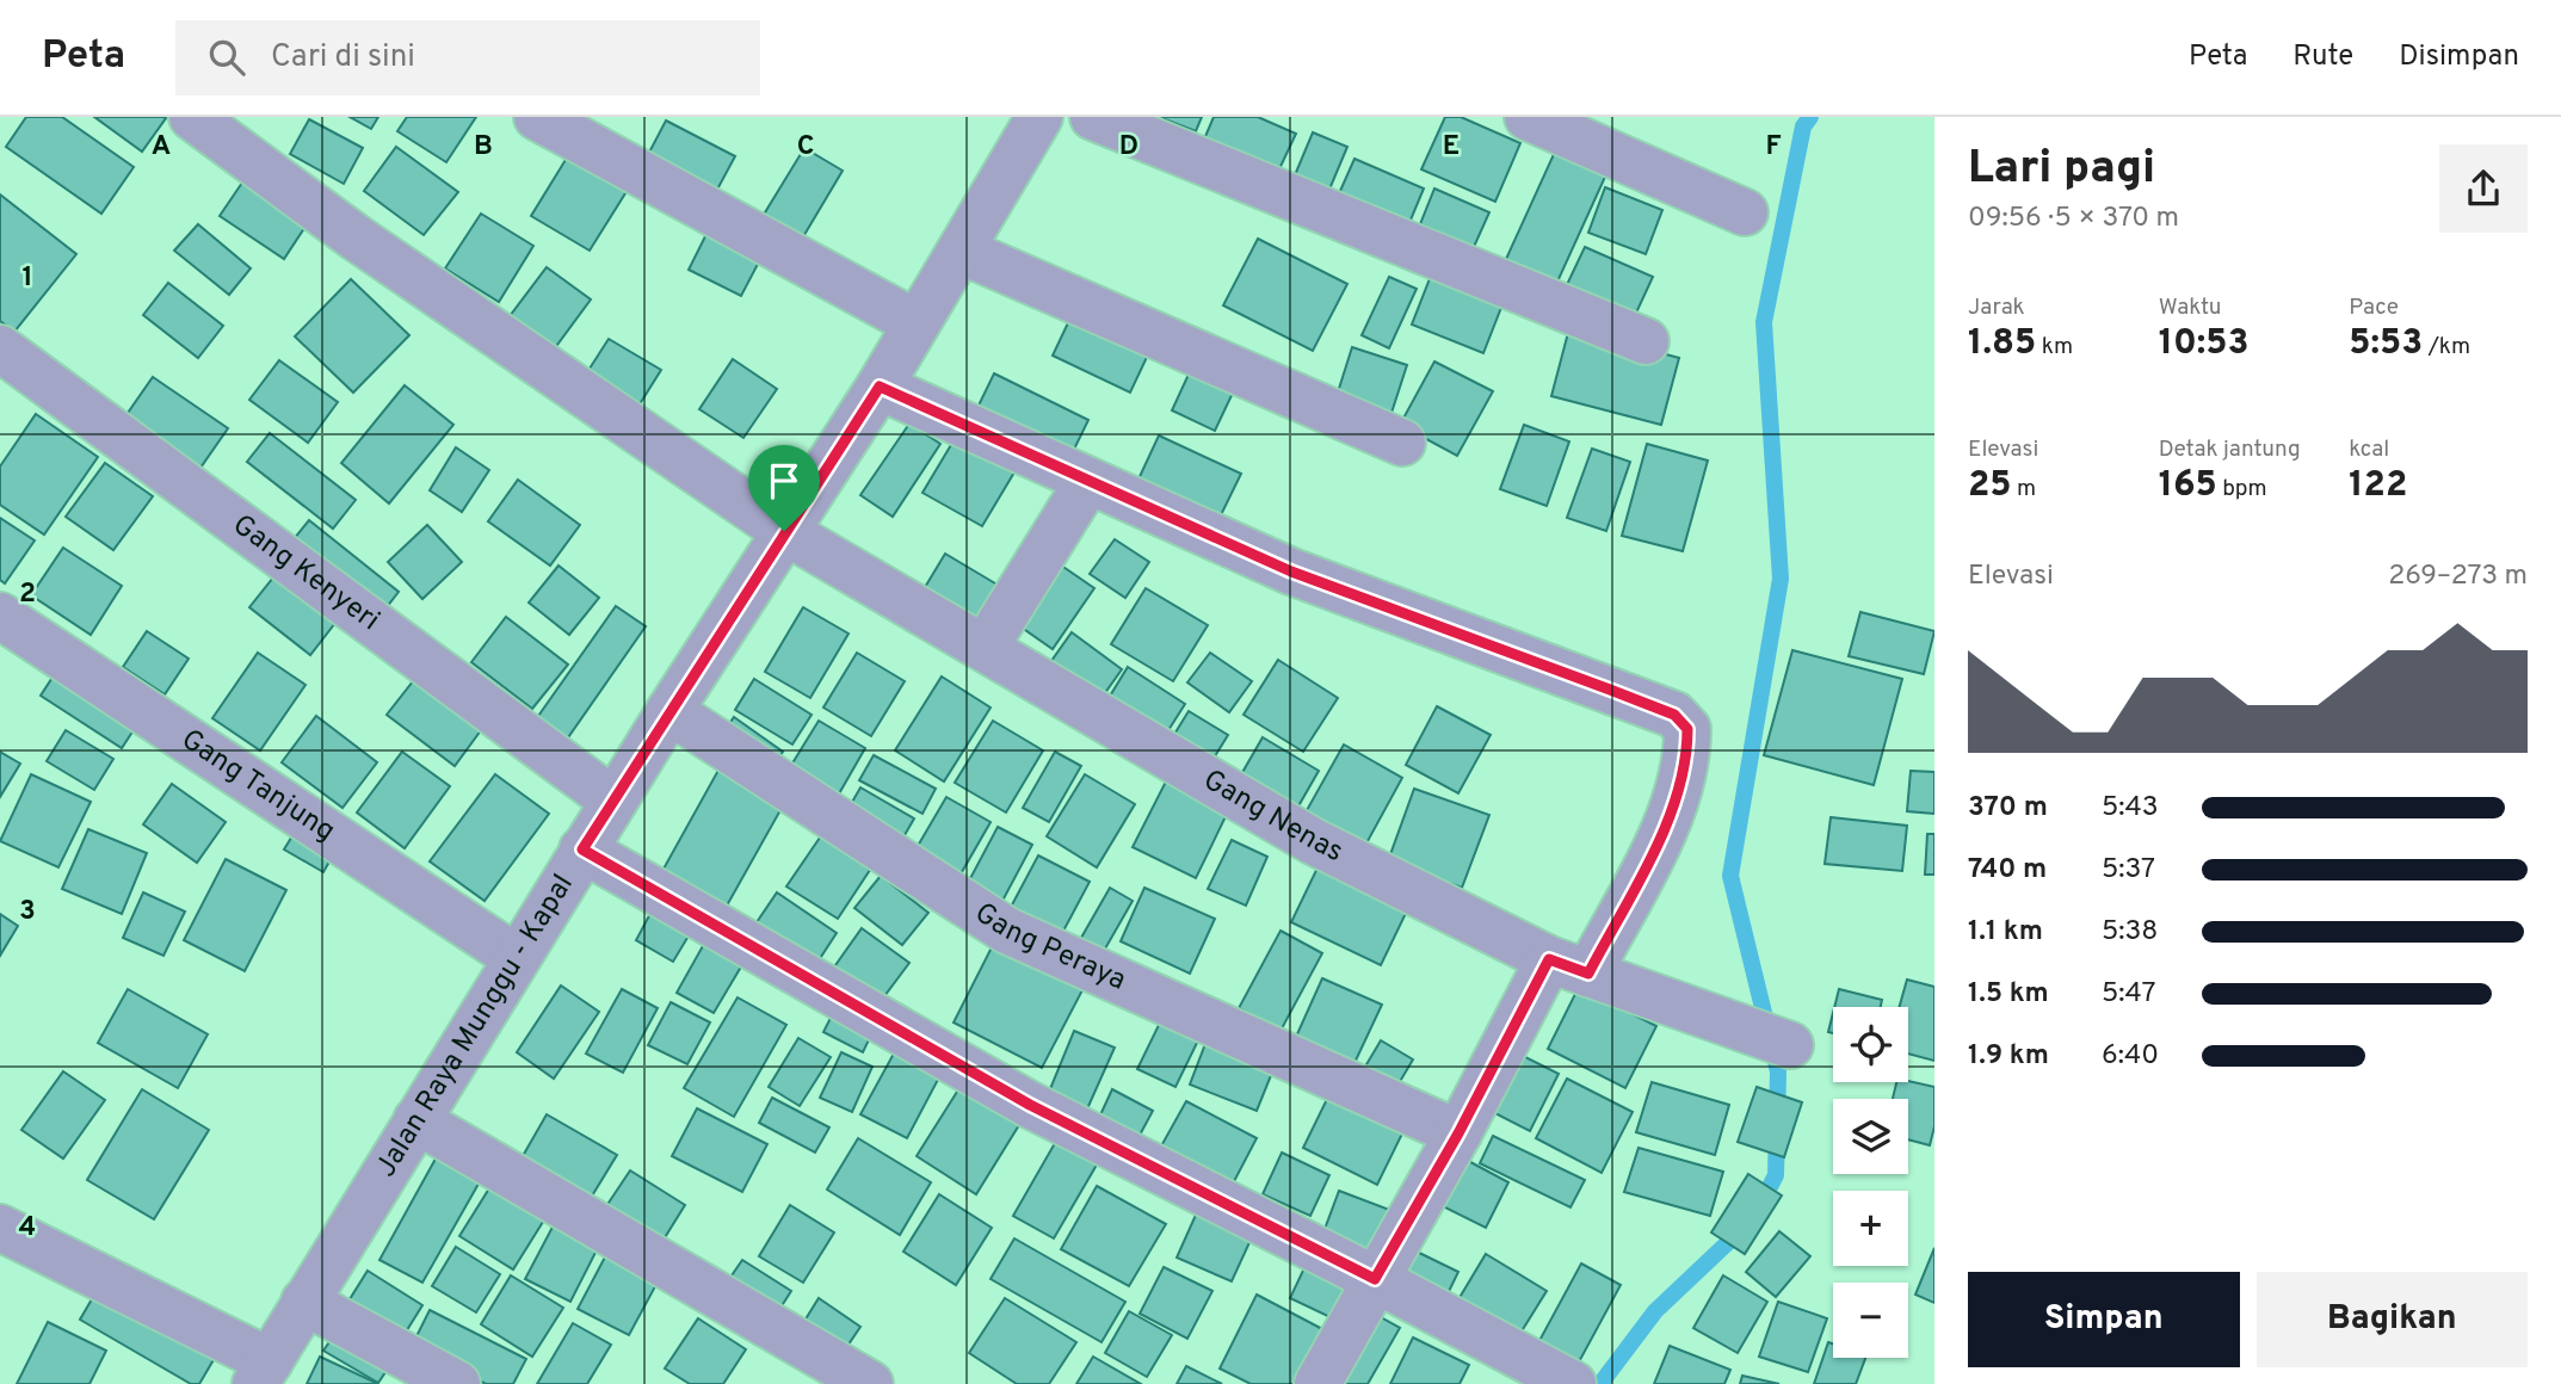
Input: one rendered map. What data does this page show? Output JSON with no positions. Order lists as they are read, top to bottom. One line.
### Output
{"streets":{"street":["Gang Kenyeri","Gang Tanjung","Gang Nenas","Gang Peraya","Jalan Raya Munggu - Kapal"]},"crossings":[["Gang Kenyeri","Jalan Raya Munggu - Kapal"],["Gang Tanjung","Jalan Raya Munggu - Kapal"],["Gang Nenas","Jalan Raya Munggu - Kapal"],["Gang Peraya","Jalan Raya Munggu - Kapal"]],"page":{"header":"Peta","search":"Cari di sini","nav":["Peta","Rute","Disimpan"],"heading":["Lari pagi","09:56 · 5 × 370 m"],"stats":[["Jarak","1.85 km"],["Waktu","10:53"],["Pace","5:53 /km"],["Elevasi","25 m"],["Detak jantung","165 bpm"],["kcal","122"]],"chart":["Elevasi","269–273 m"],"list":[{"name":"370 m","note":"5:43"},{"name":"740 m","note":"5:37"},{"name":"1.1 km","note":"5:38"},{"name":"1.5 km","note":"5:47"},{"name":"1.9 km","note":"6:40"}],"map_buttons":["+","−"],"buttons":["Simpan","Bagikan"]},"grid":{"columns":["A","B","C","D","E","F"],"rows":["1","2","3","4"]}}
